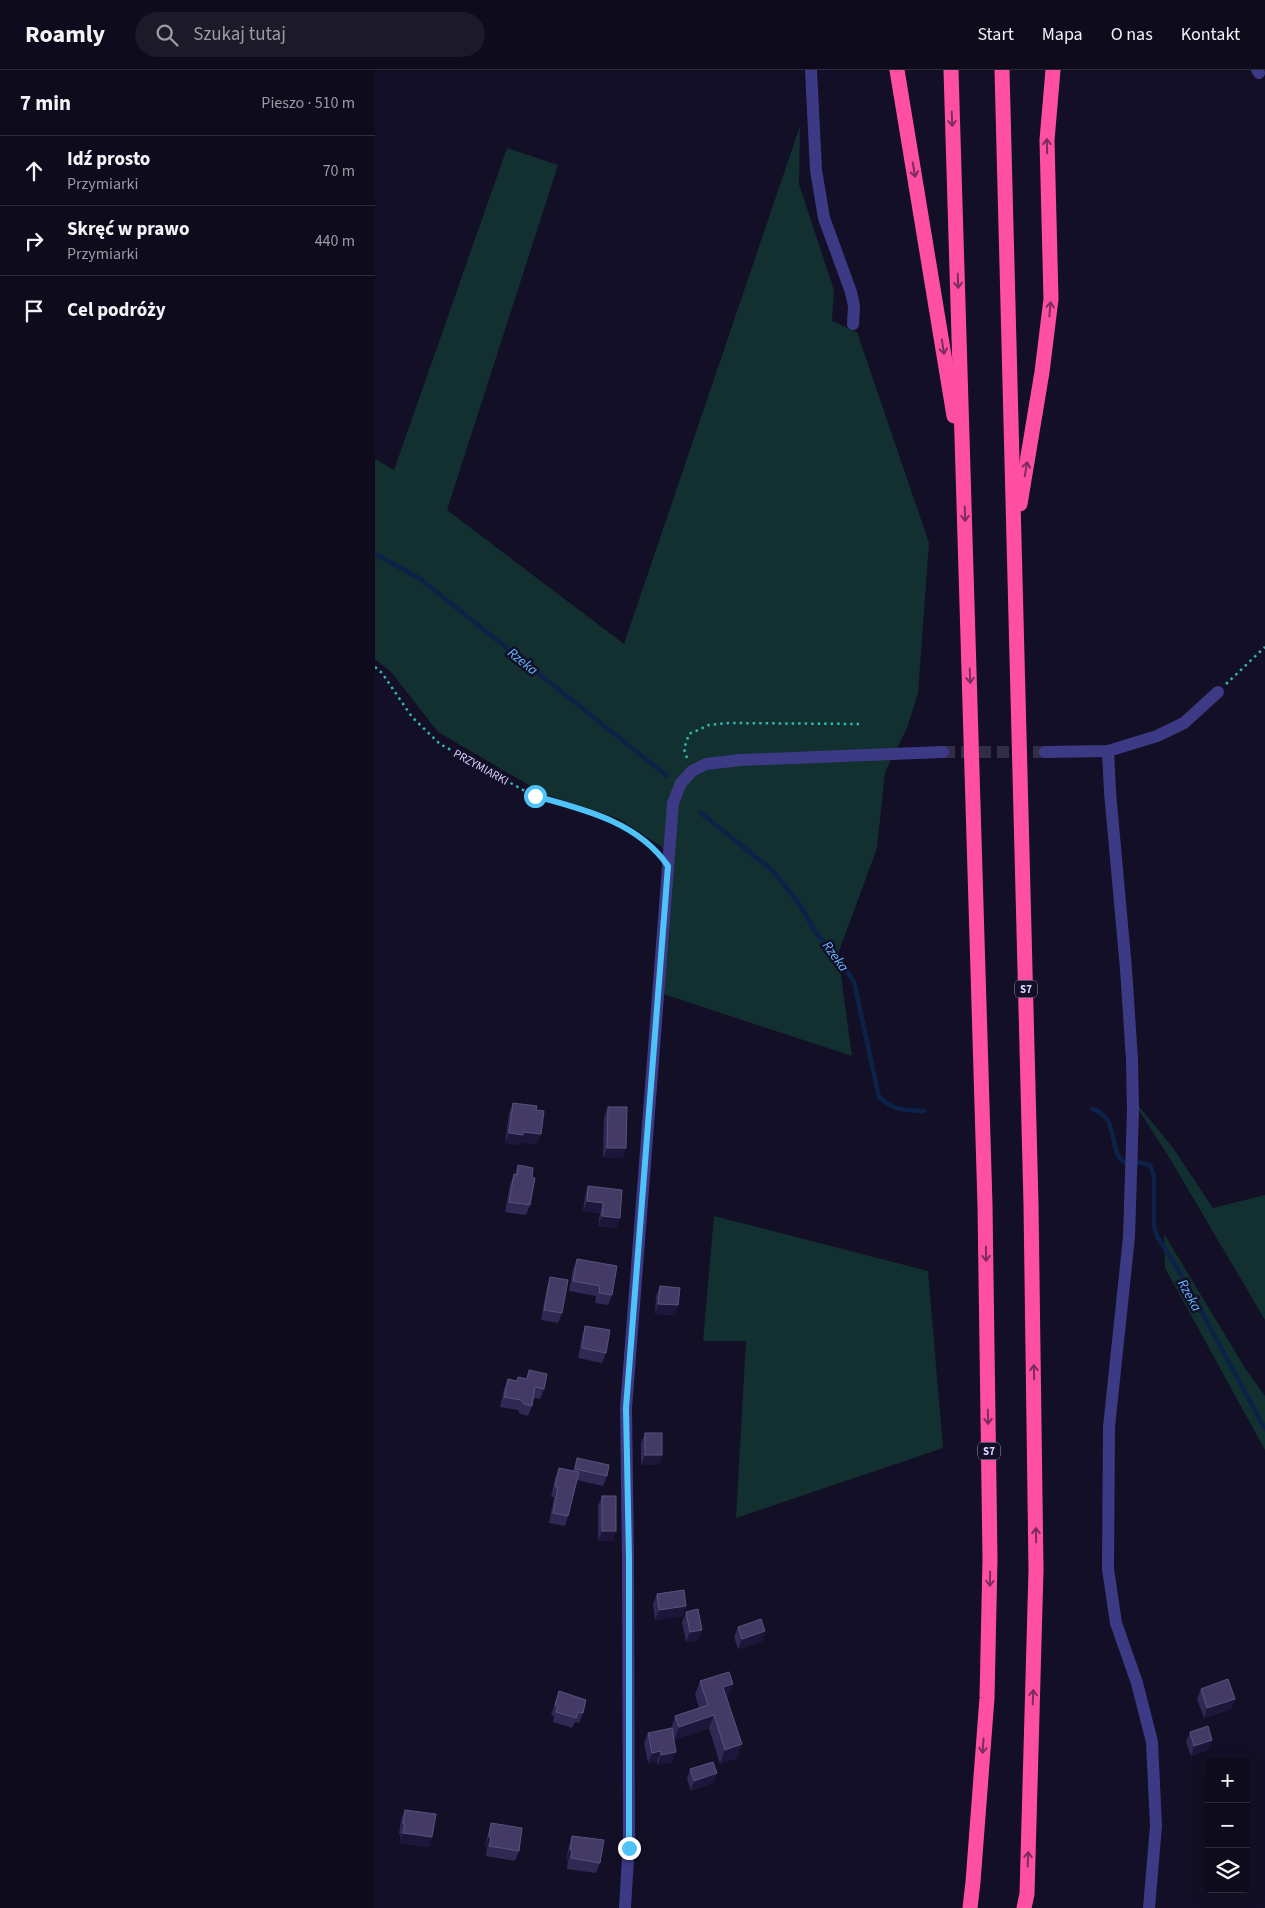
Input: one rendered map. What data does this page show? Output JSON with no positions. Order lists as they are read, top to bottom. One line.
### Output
{"streets":{"highway":["S7"],"path":["PRZYMIARKI"]},"water":["Rzeka"],"page":{"header":"Roamly","search":"Szukaj tutaj","nav":["Start","Mapa","O nas","Kontakt"],"heading":["7 min","Pieszo · 510 m"],"list":[["Idź prosto","Przymiarki","70 m"],["Skręć w prawo","Przymiarki","440 m"],"Cel podróży"],"map_buttons":["+","−"]}}
